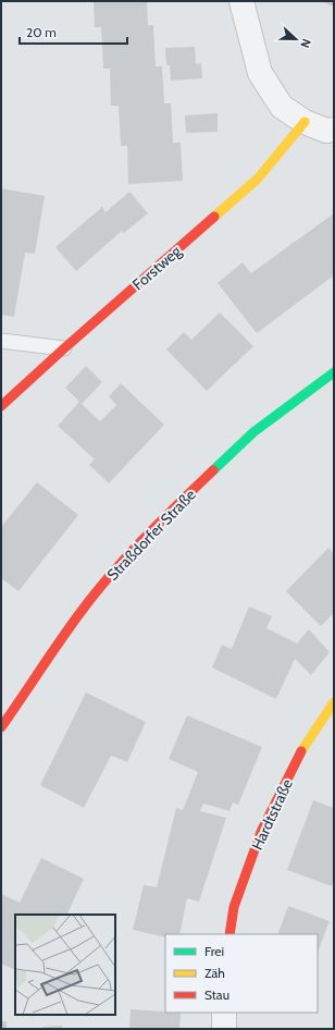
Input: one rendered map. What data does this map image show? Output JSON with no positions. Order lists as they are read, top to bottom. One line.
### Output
{"streets":{"street":["Forstweg","Straßdorfer Straße","Hardtstraße"]},"legend":["Frei","Zäh","Stau"],"scale_bar":"20 m","north":"right"}
